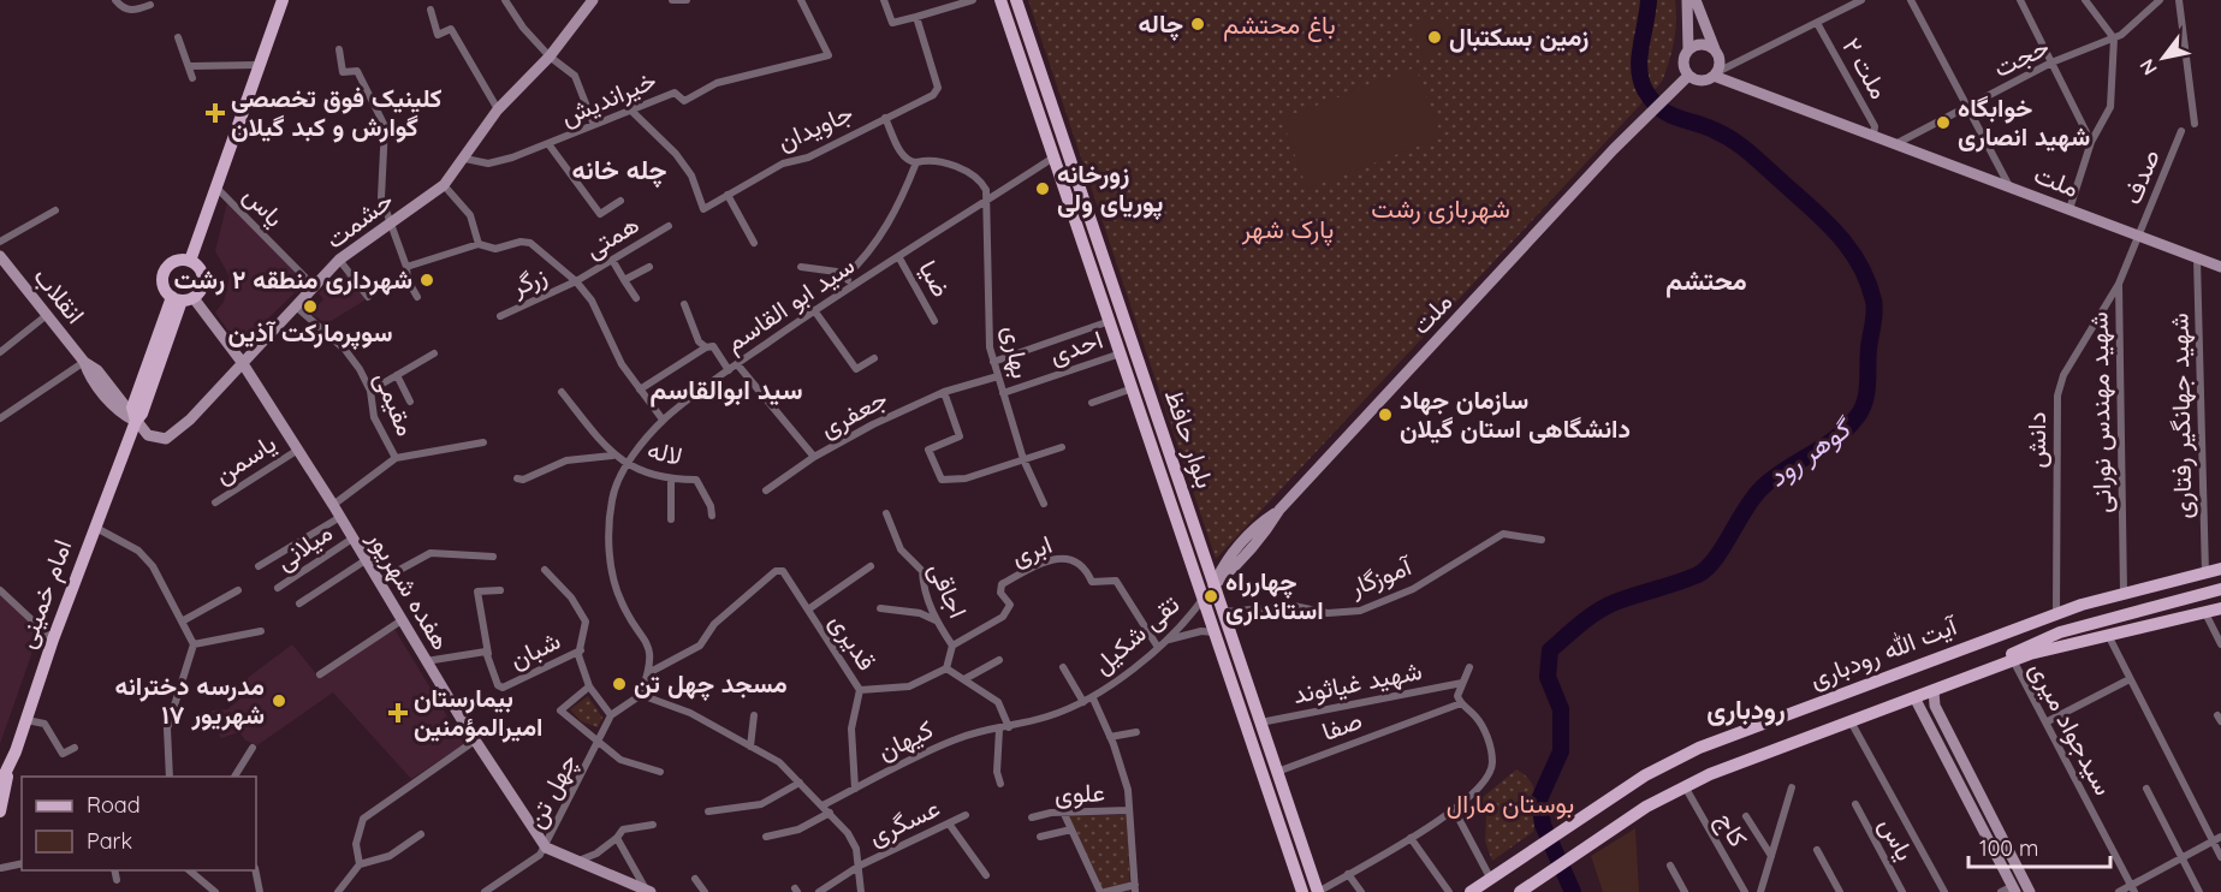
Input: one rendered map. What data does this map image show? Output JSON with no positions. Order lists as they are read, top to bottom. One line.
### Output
{"streets":{"main road":["بلوار حافظ","امام خمینی","آیت الله رودباری"],"street":["حجت","ملت ۲","خیراندیش","جاویدان","صدف","ملت","یاس","حشمت","همتی","ضیا","زرگر","انقلاب","سید ابو القاسم","احدی","بهاری","مقیمی","شهید مهندس نورانی","جعفری","شهید جهانگیر رفتاری","دانش","لاله","یاسمن","میلانی","ابری","آموزگار","هفده شهریور","اجاقی","تقی شکیل","قدیری","شبان","شهید غیاثوند","صفا","سیدجواد میری","کیهان","چهل تن","علوی","عسگری","کاج"]},"crossings":[["حجت","ملت"],["ملت ۲","ملت"],["خیراندیش","جاویدان"],["خیراندیش","حشمت"],["صدف","ملت"],["صدف","شهید مهندس نورانی"],["ملت","شهید مهندس نورانی"],["ملت","شهید جهانگیر رفتاری"],["ملت","بلوار حافظ"],["یاس","حشمت"],["حشمت","انقلاب"],["حشمت","مقیمی"],["حشمت","هفده شهریور"],["حشمت","امام خمینی"],["همتی","زرگر"],["ضیا","سید ابو القاسم"],["انقلاب","امام خمینی"],["سید ابو القاسم","بهاری"],["سید ابو القاسم","جعفری"],["سید ابو القاسم","بلوار حافظ"],["سید ابو القاسم","لاله"],["سید ابو القاسم","قدیری"],["احدی","بهاری"],["احدی","بلوار حافظ"],["بهاری","جعفری"],["شهید مهندس نورانی","دانش"],["شهید مهندس نورانی","آیت الله رودباری"],["شهید جهانگیر رفتاری","آیت الله رودباری"],["بلوار حافظ","آموزگار"],["بلوار حافظ","تقی شکیل"],["بلوار حافظ","شهید غیاثوند"],["بلوار حافظ","صفا"],["دانش","آیت الله رودباری"],["یاسمن","هفده شهریور"],["میلانی","هفده شهریور"],["ابری","اجاقی"],["ابری","تقی شکیل"],["هفده شهریور","امام خمینی"],["هفده شهریور","شبان"],["هفده شهریور","چهل تن"],["تقی شکیل","کیهان"],["قدیری","کیهان"],["آیت الله رودباری","سیدجواد میری"],["آیت الله رودباری","کاج"]],"districts":["چله خانه","محتشم","سید ابوالقاسم","رودباری"],"water":["گوهر رود"],"parks":["باغ محتشم","شهربازی رشت","پارک شهر","بوستان مارال"],"places":{"other":["چاله","زمین بسکتبال","خوابگاه شهید انصاری","زورخانه پوریای ولی","شهرداری منطقه ۲ رشت","سوپرمارکت آذین","سازمان جهاد دانشگاهی استان گیلان","چهارراه استانداری","مسجد چهل تن","مدرسه دخترانه ۱۷ شهریور"],"health":["کلینیک فوق تخصصی گوارش و کبد گیلان","بیمارستان امیرالمؤمنین"]},"legend":["Road","Park"],"scale_bar":"100 m","north":"bottom left"}
